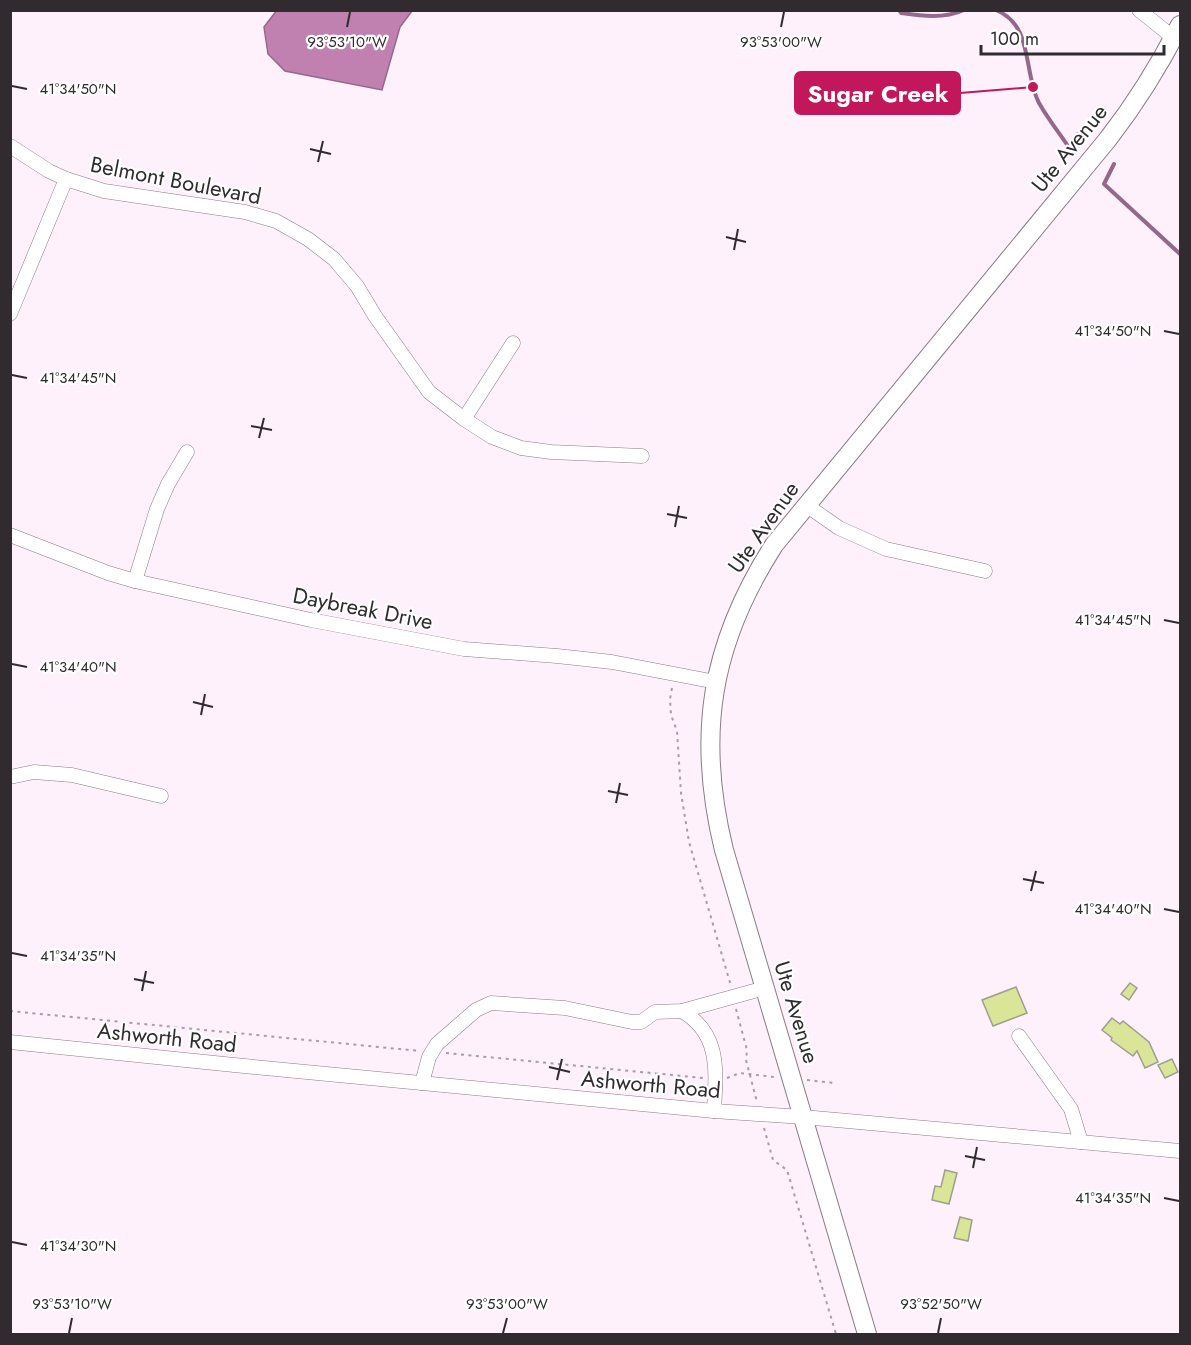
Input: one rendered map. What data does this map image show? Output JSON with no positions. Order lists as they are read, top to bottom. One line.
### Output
{"streets":{"main road":["Ute Avenue"],"street":["Belmont Boulevard","Daybreak Drive","Ashworth Road"]},"crossings":[["Ute Avenue","Daybreak Drive"],["Ute Avenue","Ashworth Road"]],"places":["Sugar Creek"],"scale_bar":"100 m","coordinates":["93°53'10\"W","93°53'00\"W","41°34'50\"N","41°34'45\"N","41°34'40\"N","41°34'35\"N","41°34'30\"N","93°52'50\"W"]}
